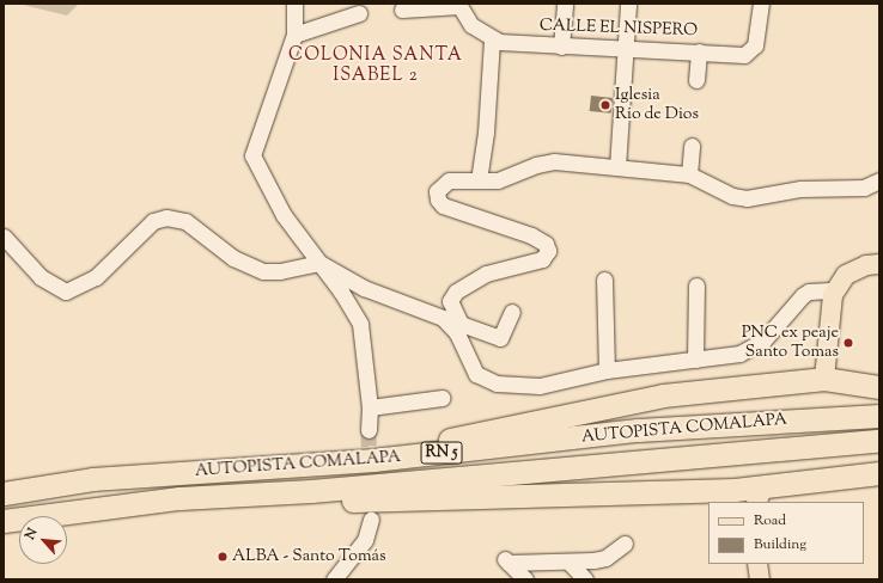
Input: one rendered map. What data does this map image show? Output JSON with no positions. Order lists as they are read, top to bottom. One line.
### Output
{"streets":{"highway":["AUTOPISTA COMALAPA","RN 5"],"street":["CALLE EL NISPERO"]},"districts":["COLONIA SANTA ISABEL 2"],"places":["Iglesia Rio de Dios","PNC ex peaje Santo Tomas","ALBA - Santo Tomás"],"legend":["Road","Building"],"north":"top left"}
